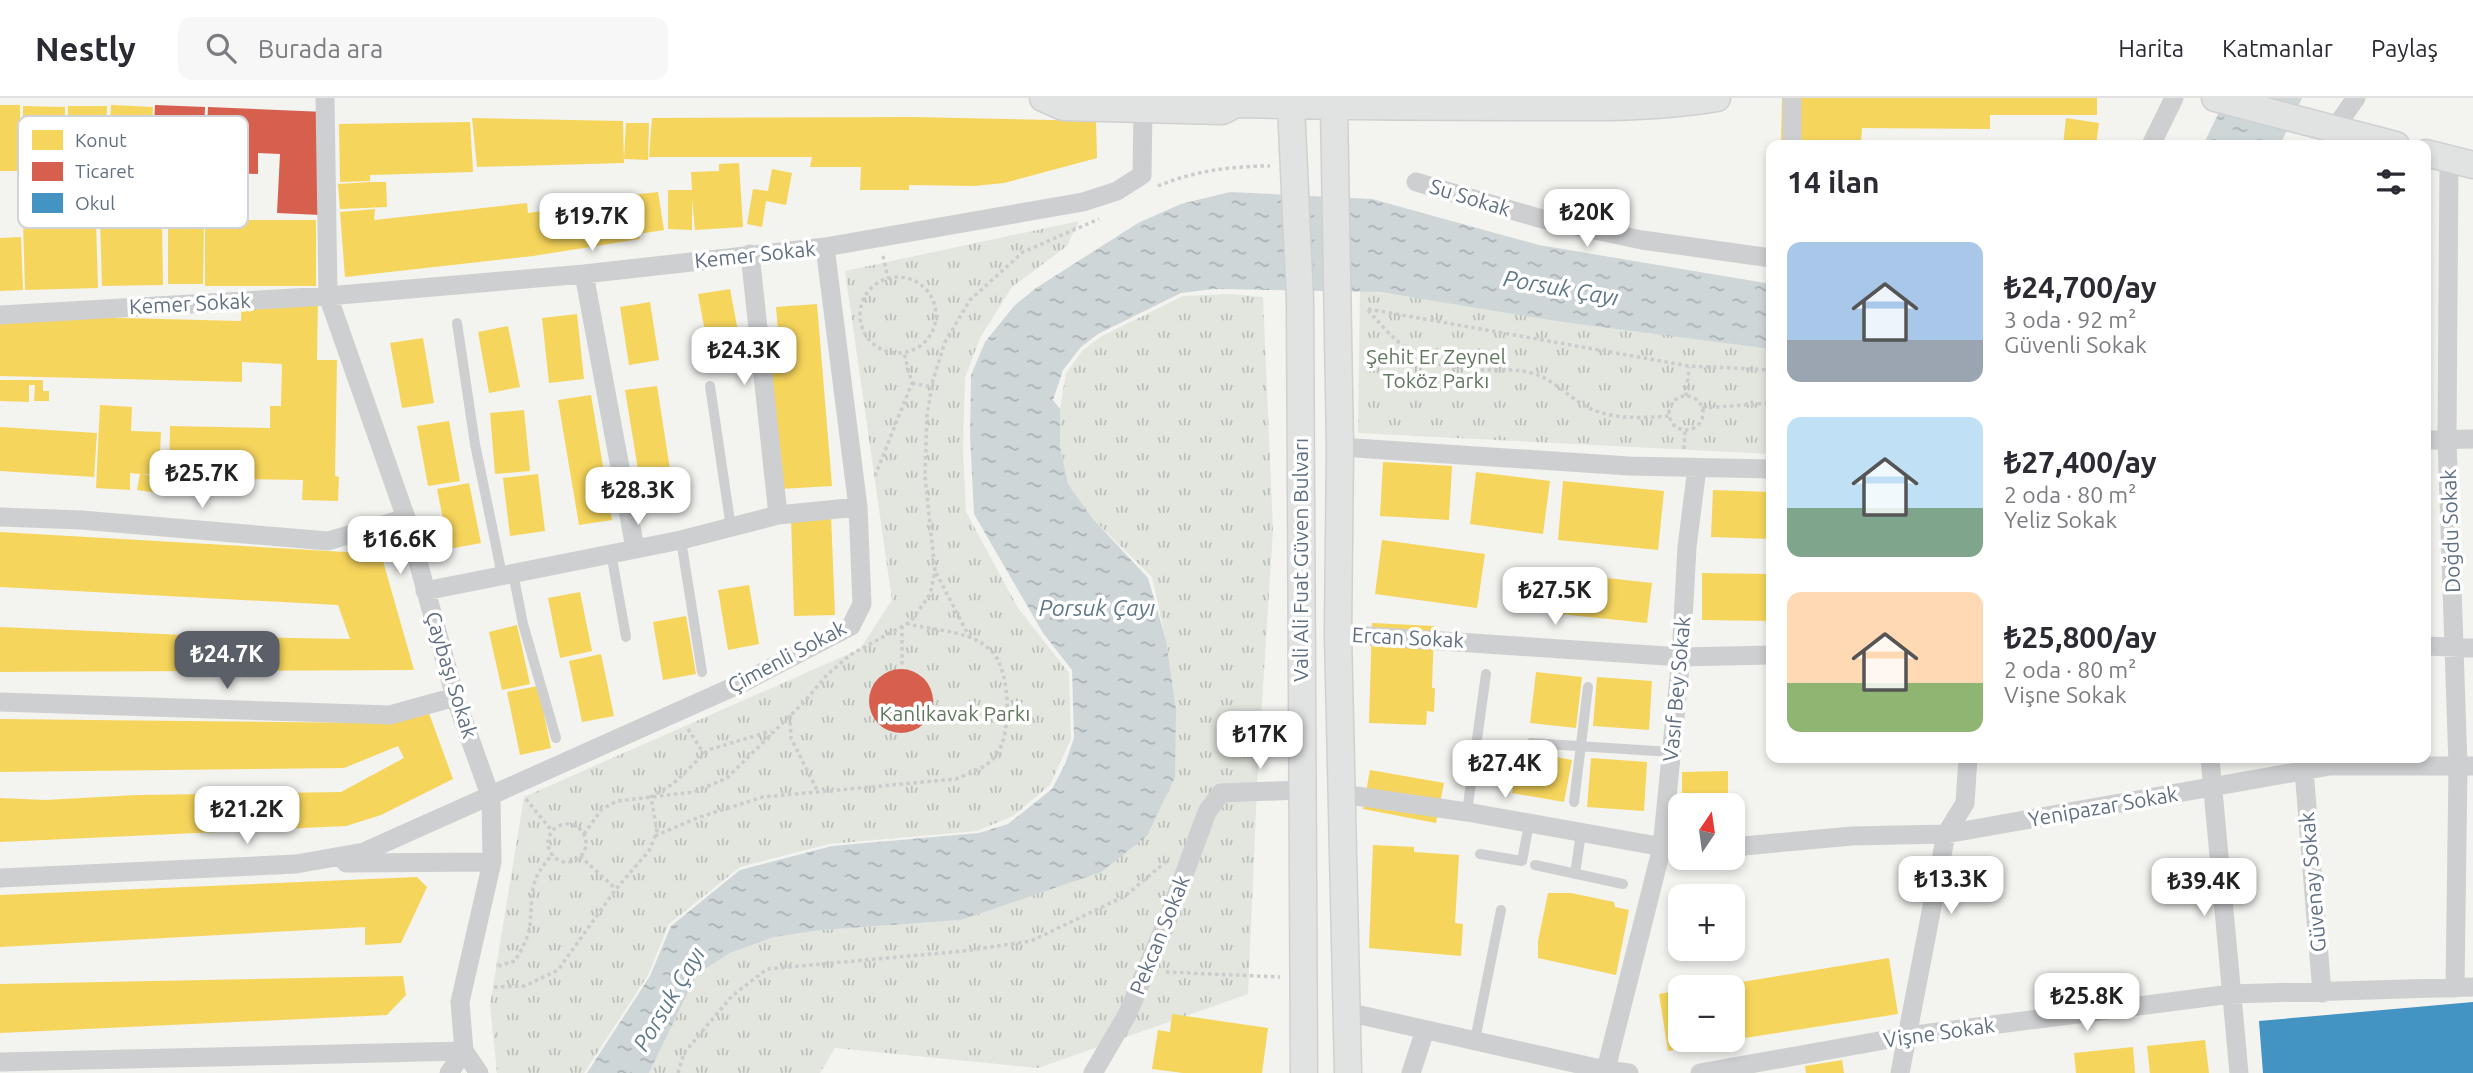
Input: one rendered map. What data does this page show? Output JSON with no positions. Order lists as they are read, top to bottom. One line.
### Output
{"streets":{"main road":["Vali Ali Fuat Güven Bulvarı"],"street":["Su Sokak","Kemer Sokak","Doğdu Sokak","Ercan Sokak","Çimenli Sokak","Çaybaşı Sokak","Vasıf Bey Sokak","Yenipazar Sokak","Güvenay Sokak","Pekcan Sokak","Vişne Sokak"]},"crossings":[["Kemer Sokak","Çimenli Sokak"],["Kemer Sokak","Çaybaşı Sokak"],["Doğdu Sokak","Yenipazar Sokak"],["Doğdu Sokak","Vişne Sokak"],["Vali Ali Fuat Güven Bulvarı","Ercan Sokak"],["Vali Ali Fuat Güven Bulvarı","Pekcan Sokak"],["Ercan Sokak","Vasıf Bey Sokak"],["Çimenli Sokak","Çaybaşı Sokak"],["Yenipazar Sokak","Güvenay Sokak"],["Güvenay Sokak","Vişne Sokak"]],"water":["Porsuk Çayı"],"parks":["Şehit Er Zeynel Toköz Parkı","Kanlıkavak Parkı"],"legend":["Konut","Ticaret","Okul"],"north":"top","page":{"header":"Nestly","search":"Burada ara","nav":["Harita","Katmanlar","Paylaş"],"heading":"14 ilan","price":["₺20K","₺19.7K","₺24.3K","₺25.7K","₺28.3K","₺16.6K","₺27.5K","₺24.7K","₺17K","₺27.4K","₺21.2K","₺13.3K","₺39.4K","₺25.8K"],"list":[{"name":"₺24,700/ay","note":"3 oda · 92 m² · Güvenli Sokak"},{"name":"₺27,400/ay","note":"2 oda · 80 m² · Yeliz Sokak"},{"name":"₺25,800/ay","note":"2 oda · 80 m² · Vişne Sokak"}],"map_buttons":["+","−"]}}
